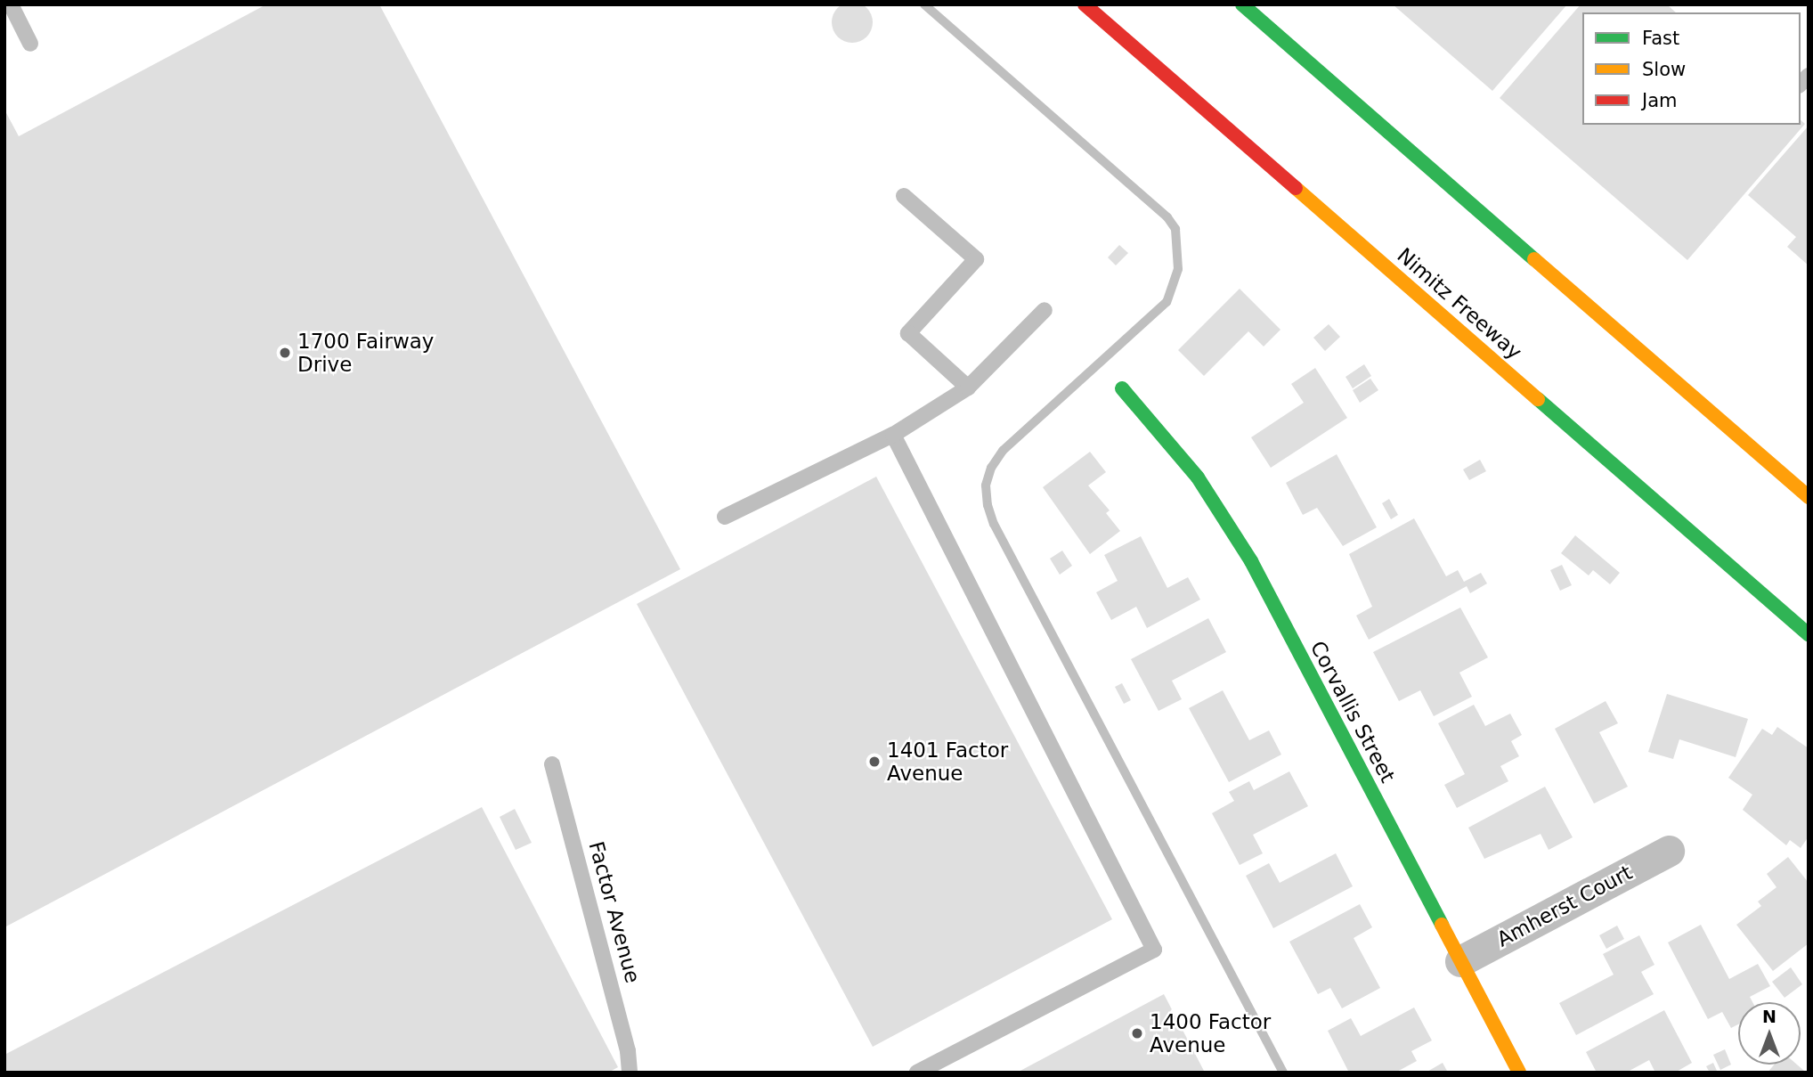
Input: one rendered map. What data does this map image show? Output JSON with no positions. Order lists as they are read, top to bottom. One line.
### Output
{"streets":{"main road":["Nimitz Freeway","Corvallis Street"],"street":["Amherst Court"],"lane":["Factor Avenue"]},"crossings":[["Corvallis Street","Amherst Court"]],"places":["1700 Fairway Drive","1401 Factor Avenue","1400 Factor Avenue"],"legend":["Fast","Slow","Jam"],"north":"top"}
